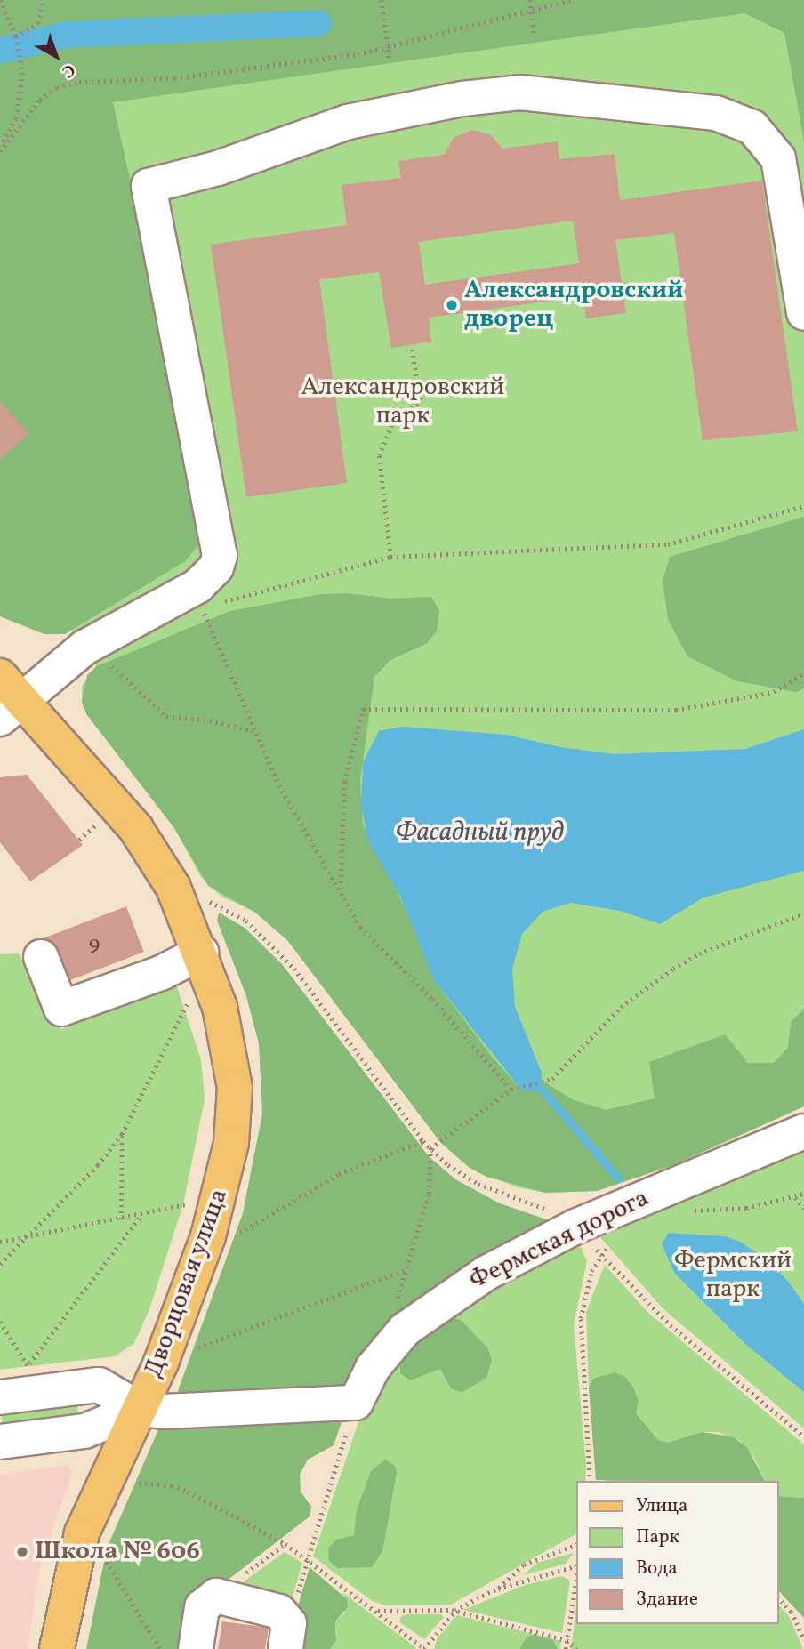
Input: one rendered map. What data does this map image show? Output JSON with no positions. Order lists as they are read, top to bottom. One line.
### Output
{"streets":{"main road":["Дворцовая улица"],"street":["Фермская дорога"]},"water":["Фасадный пруд"],"parks":["Александровский парк","Фермский парк"],"places":["Александровский дворец","Школа № 606"],"house_numbers":["9"],"legend":["Улица","Парк","Вода","Здание"],"north":"bottom right"}
